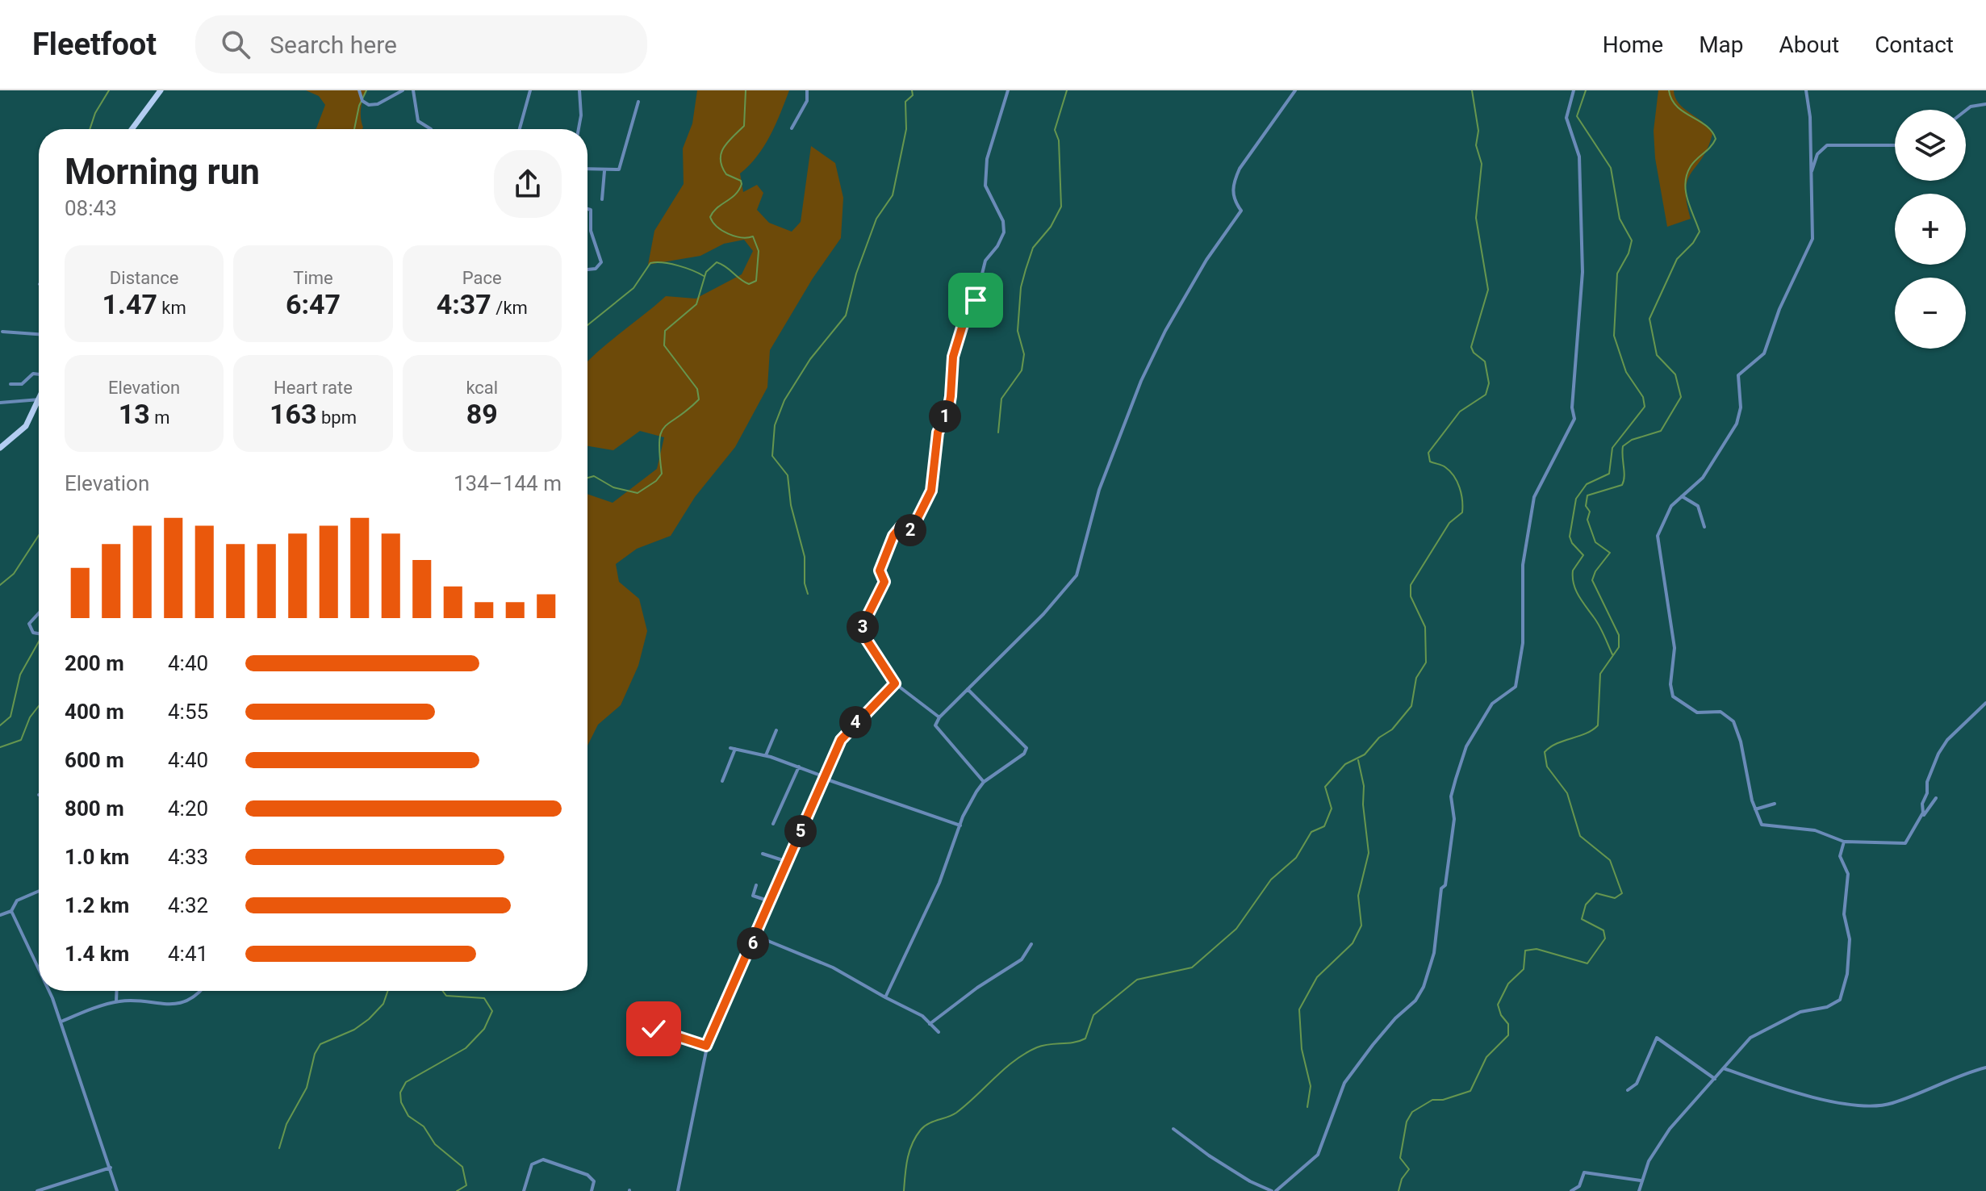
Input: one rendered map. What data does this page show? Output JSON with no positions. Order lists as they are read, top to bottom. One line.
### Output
{"page":{"header":"Fleetfoot","search":"Search here","nav":["Home","Map","About","Contact"],"map_buttons":["+","−"],"heading":["Morning run","08:43"],"stats":[["Distance","1.47 km"],["Time","6:47"],["Pace","4:37 /km"],["Elevation","13 m"],["Heart rate","163 bpm"],["kcal","89"]],"pins":["1","2","3","4","5","6"],"chart":["Elevation","134–144 m"],"list":[{"name":"200 m","note":"4:40"},{"name":"400 m","note":"4:55"},{"name":"600 m","note":"4:40"},{"name":"800 m","note":"4:20"},{"name":"1.0 km","note":"4:33"},{"name":"1.2 km","note":"4:32"},{"name":"1.4 km","note":"4:41"}]}}
